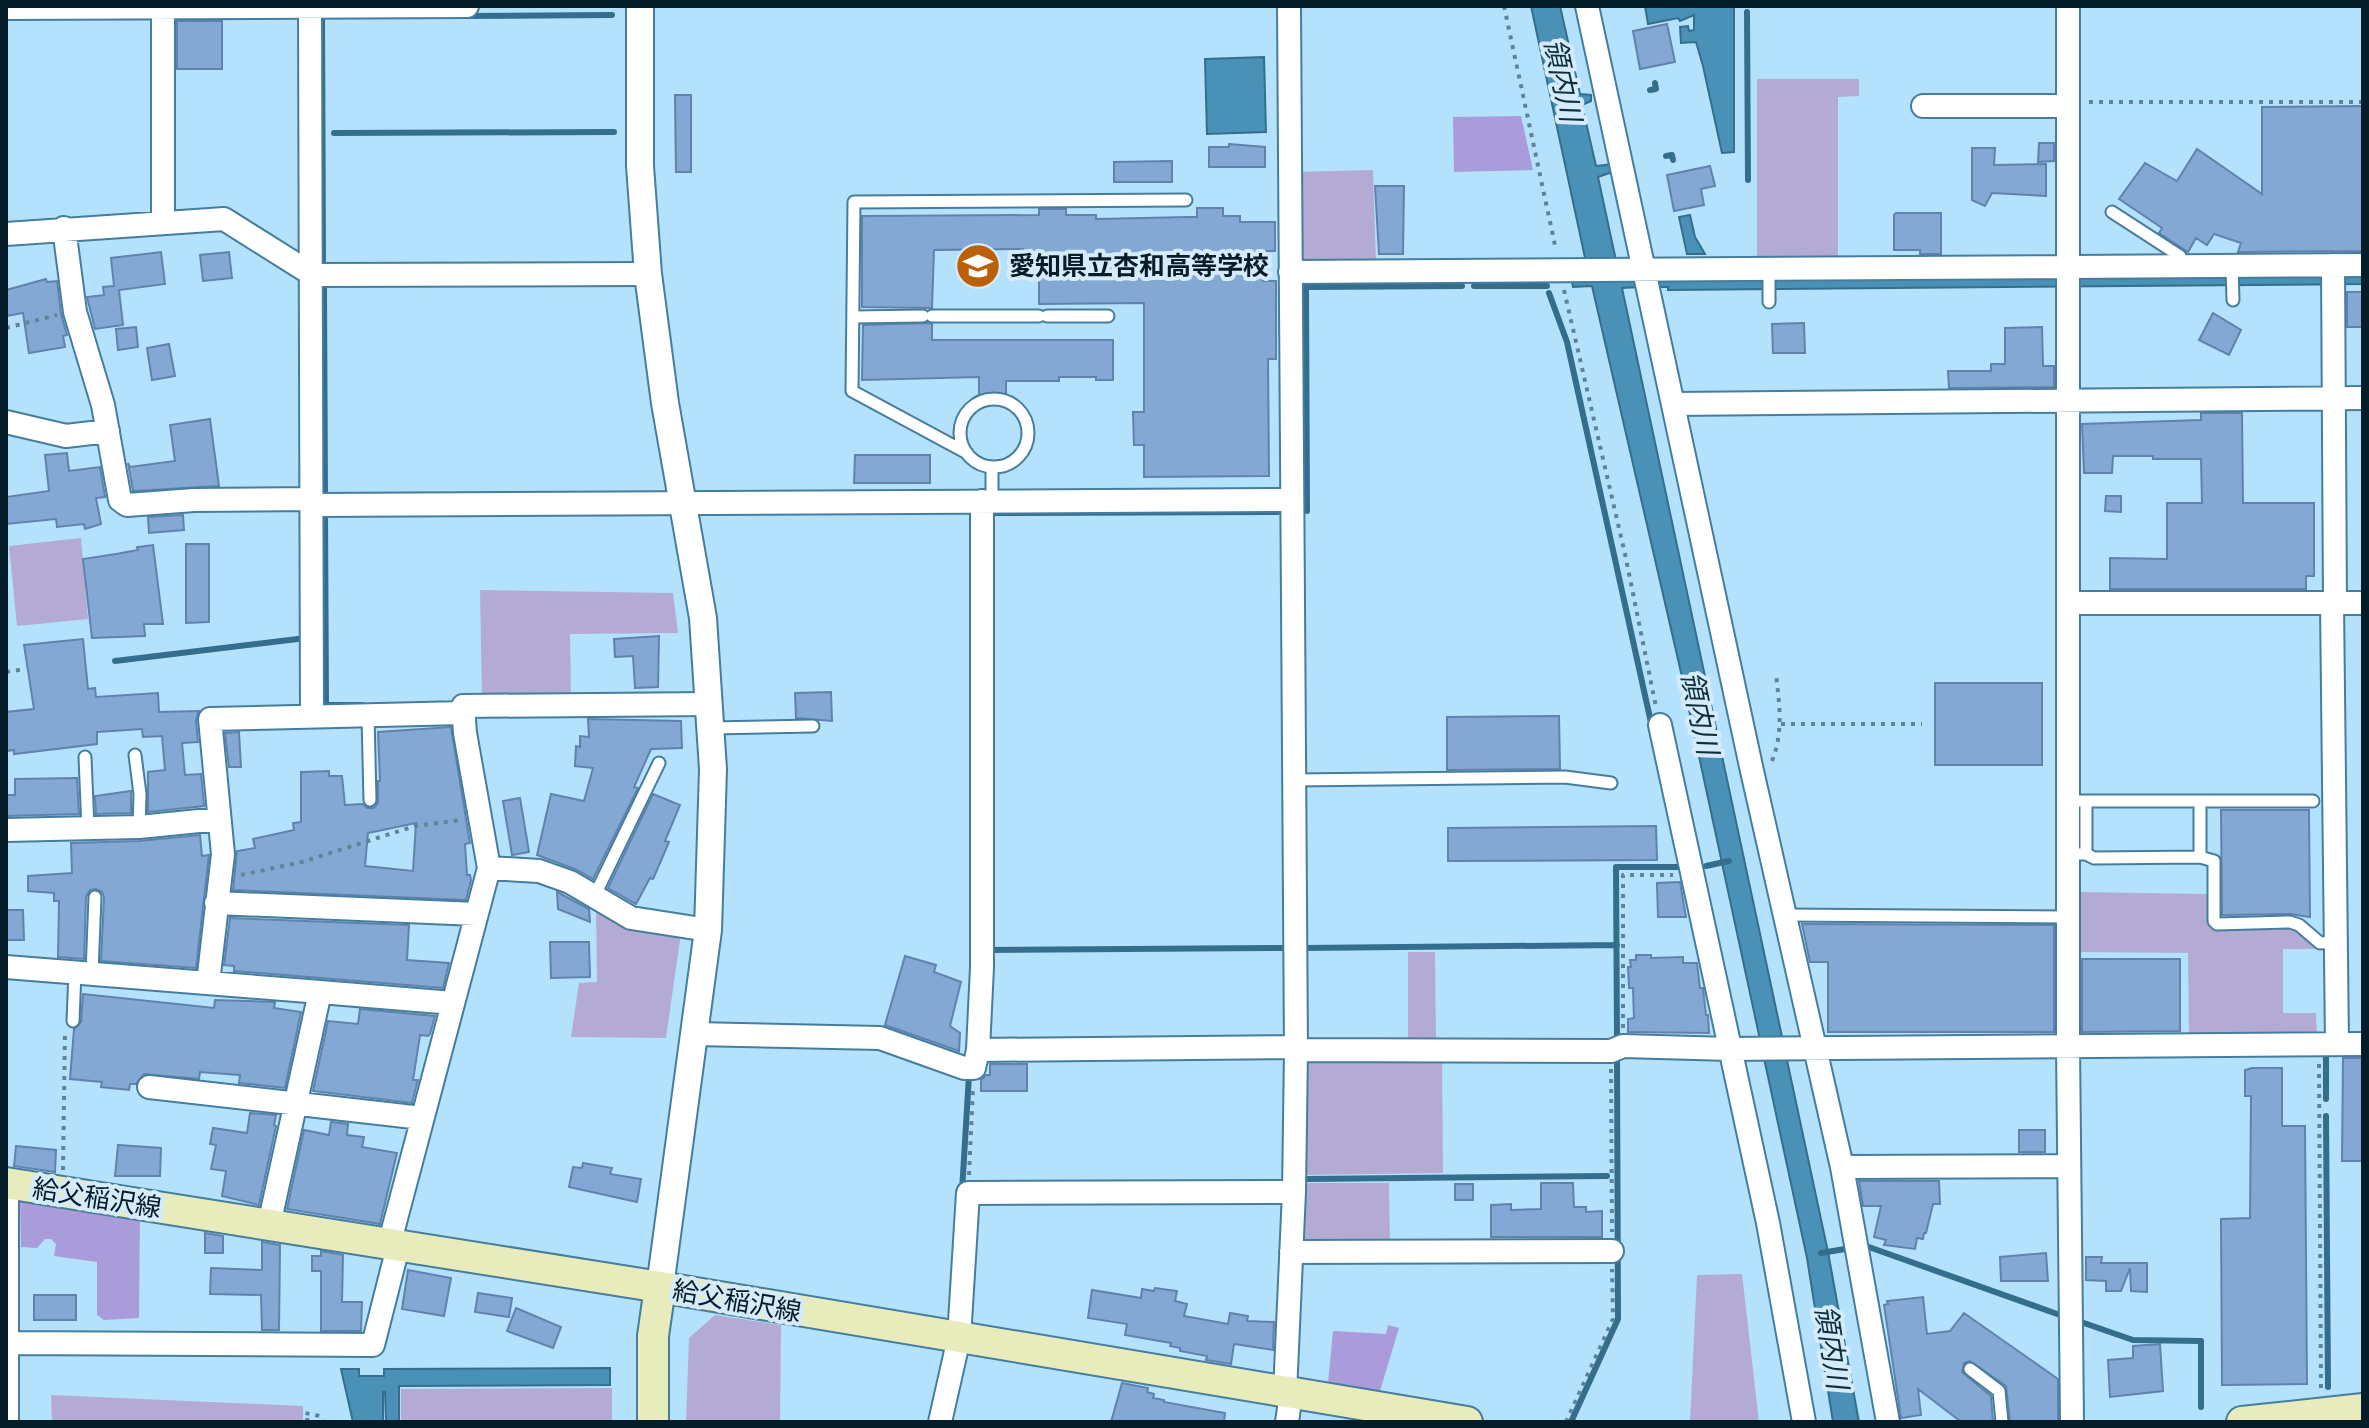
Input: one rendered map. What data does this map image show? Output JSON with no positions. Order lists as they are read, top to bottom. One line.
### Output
{"streets":{"main road":["給父稲沢線"]},"water":["領内川"],"places":{"school or university":["愛知県立杏和高等学校"]}}
